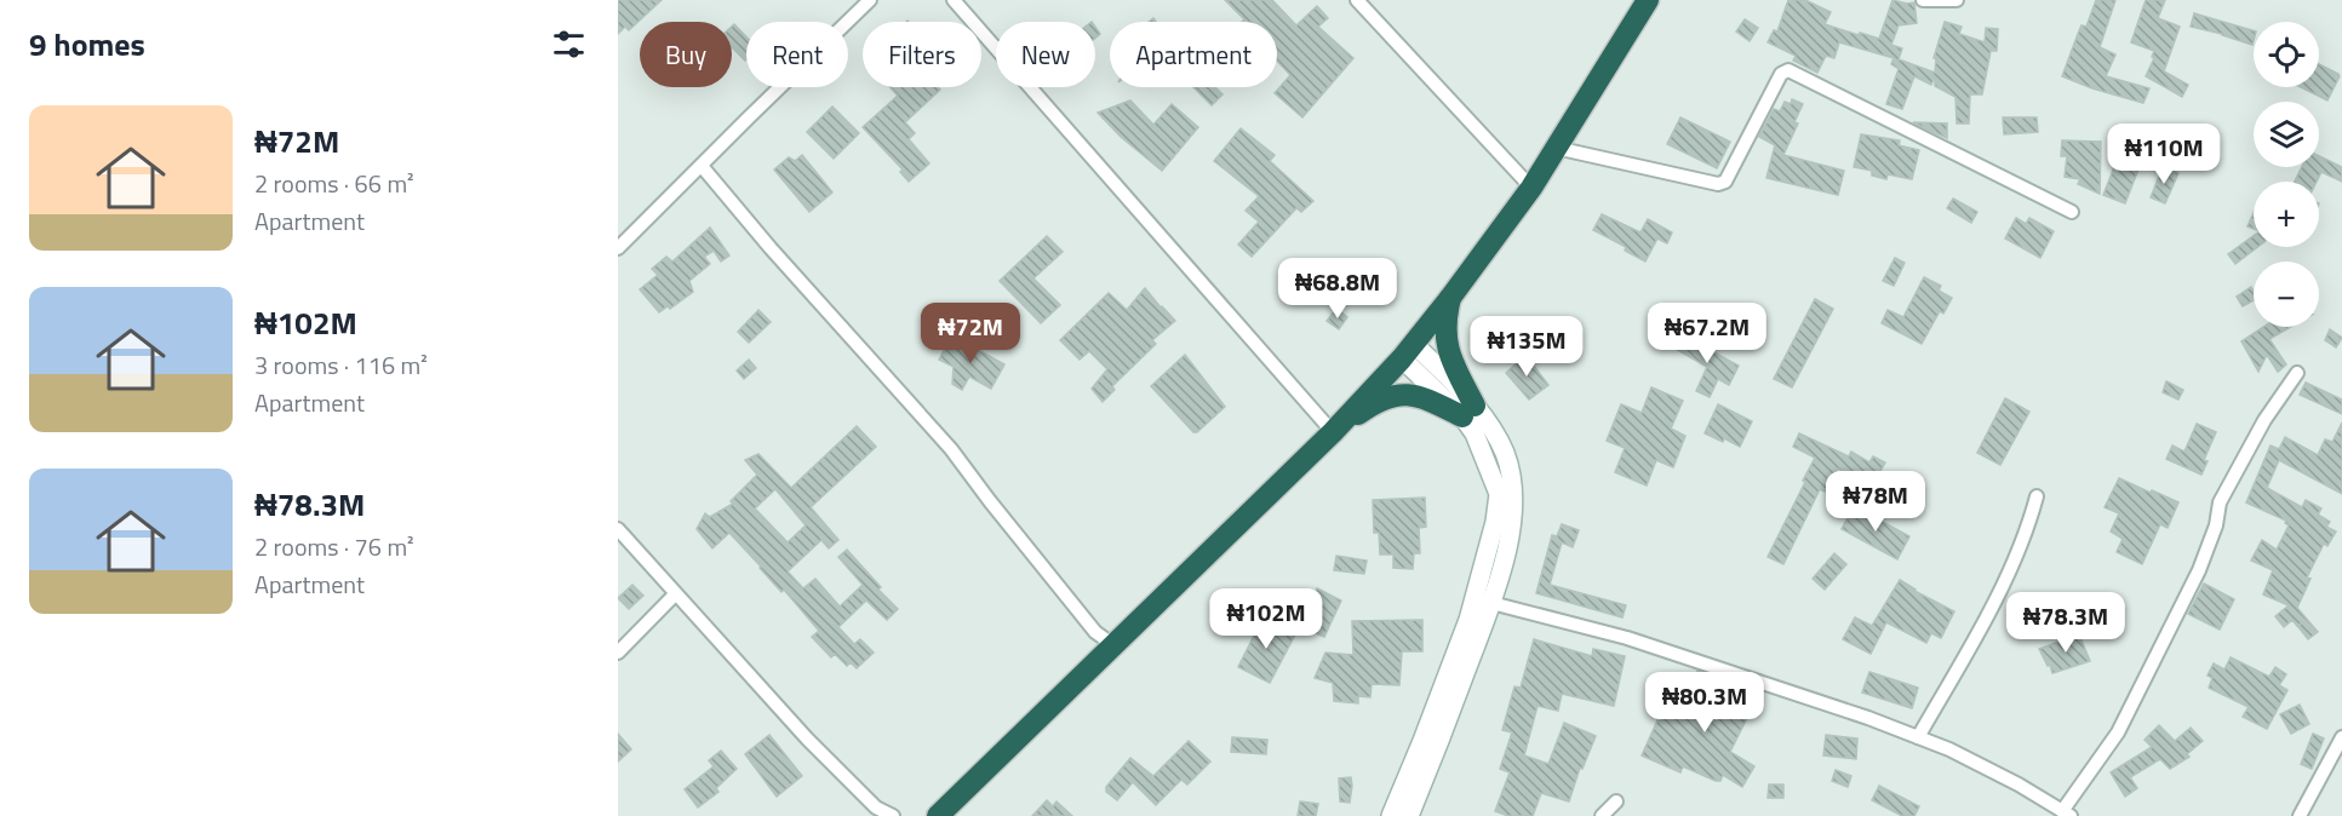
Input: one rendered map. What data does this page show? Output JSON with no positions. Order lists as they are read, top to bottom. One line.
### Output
{"page":{"heading":"9 homes","map_buttons":["+","−"],"chip":["Buy","Rent","Filters","New","Apartment"],"list":[{"name":"₦72M","note":"2 rooms · 66 m² · Apartment"},{"name":"₦102M","note":"3 rooms · 116 m² · Apartment"},{"name":"₦78.3M","note":"2 rooms · 76 m² · Apartment"}],"price":["₦110M","₦68.8M","₦72M","₦67.2M","₦135M","₦78M","₦102M","₦78.3M","₦80.3M"]}}
